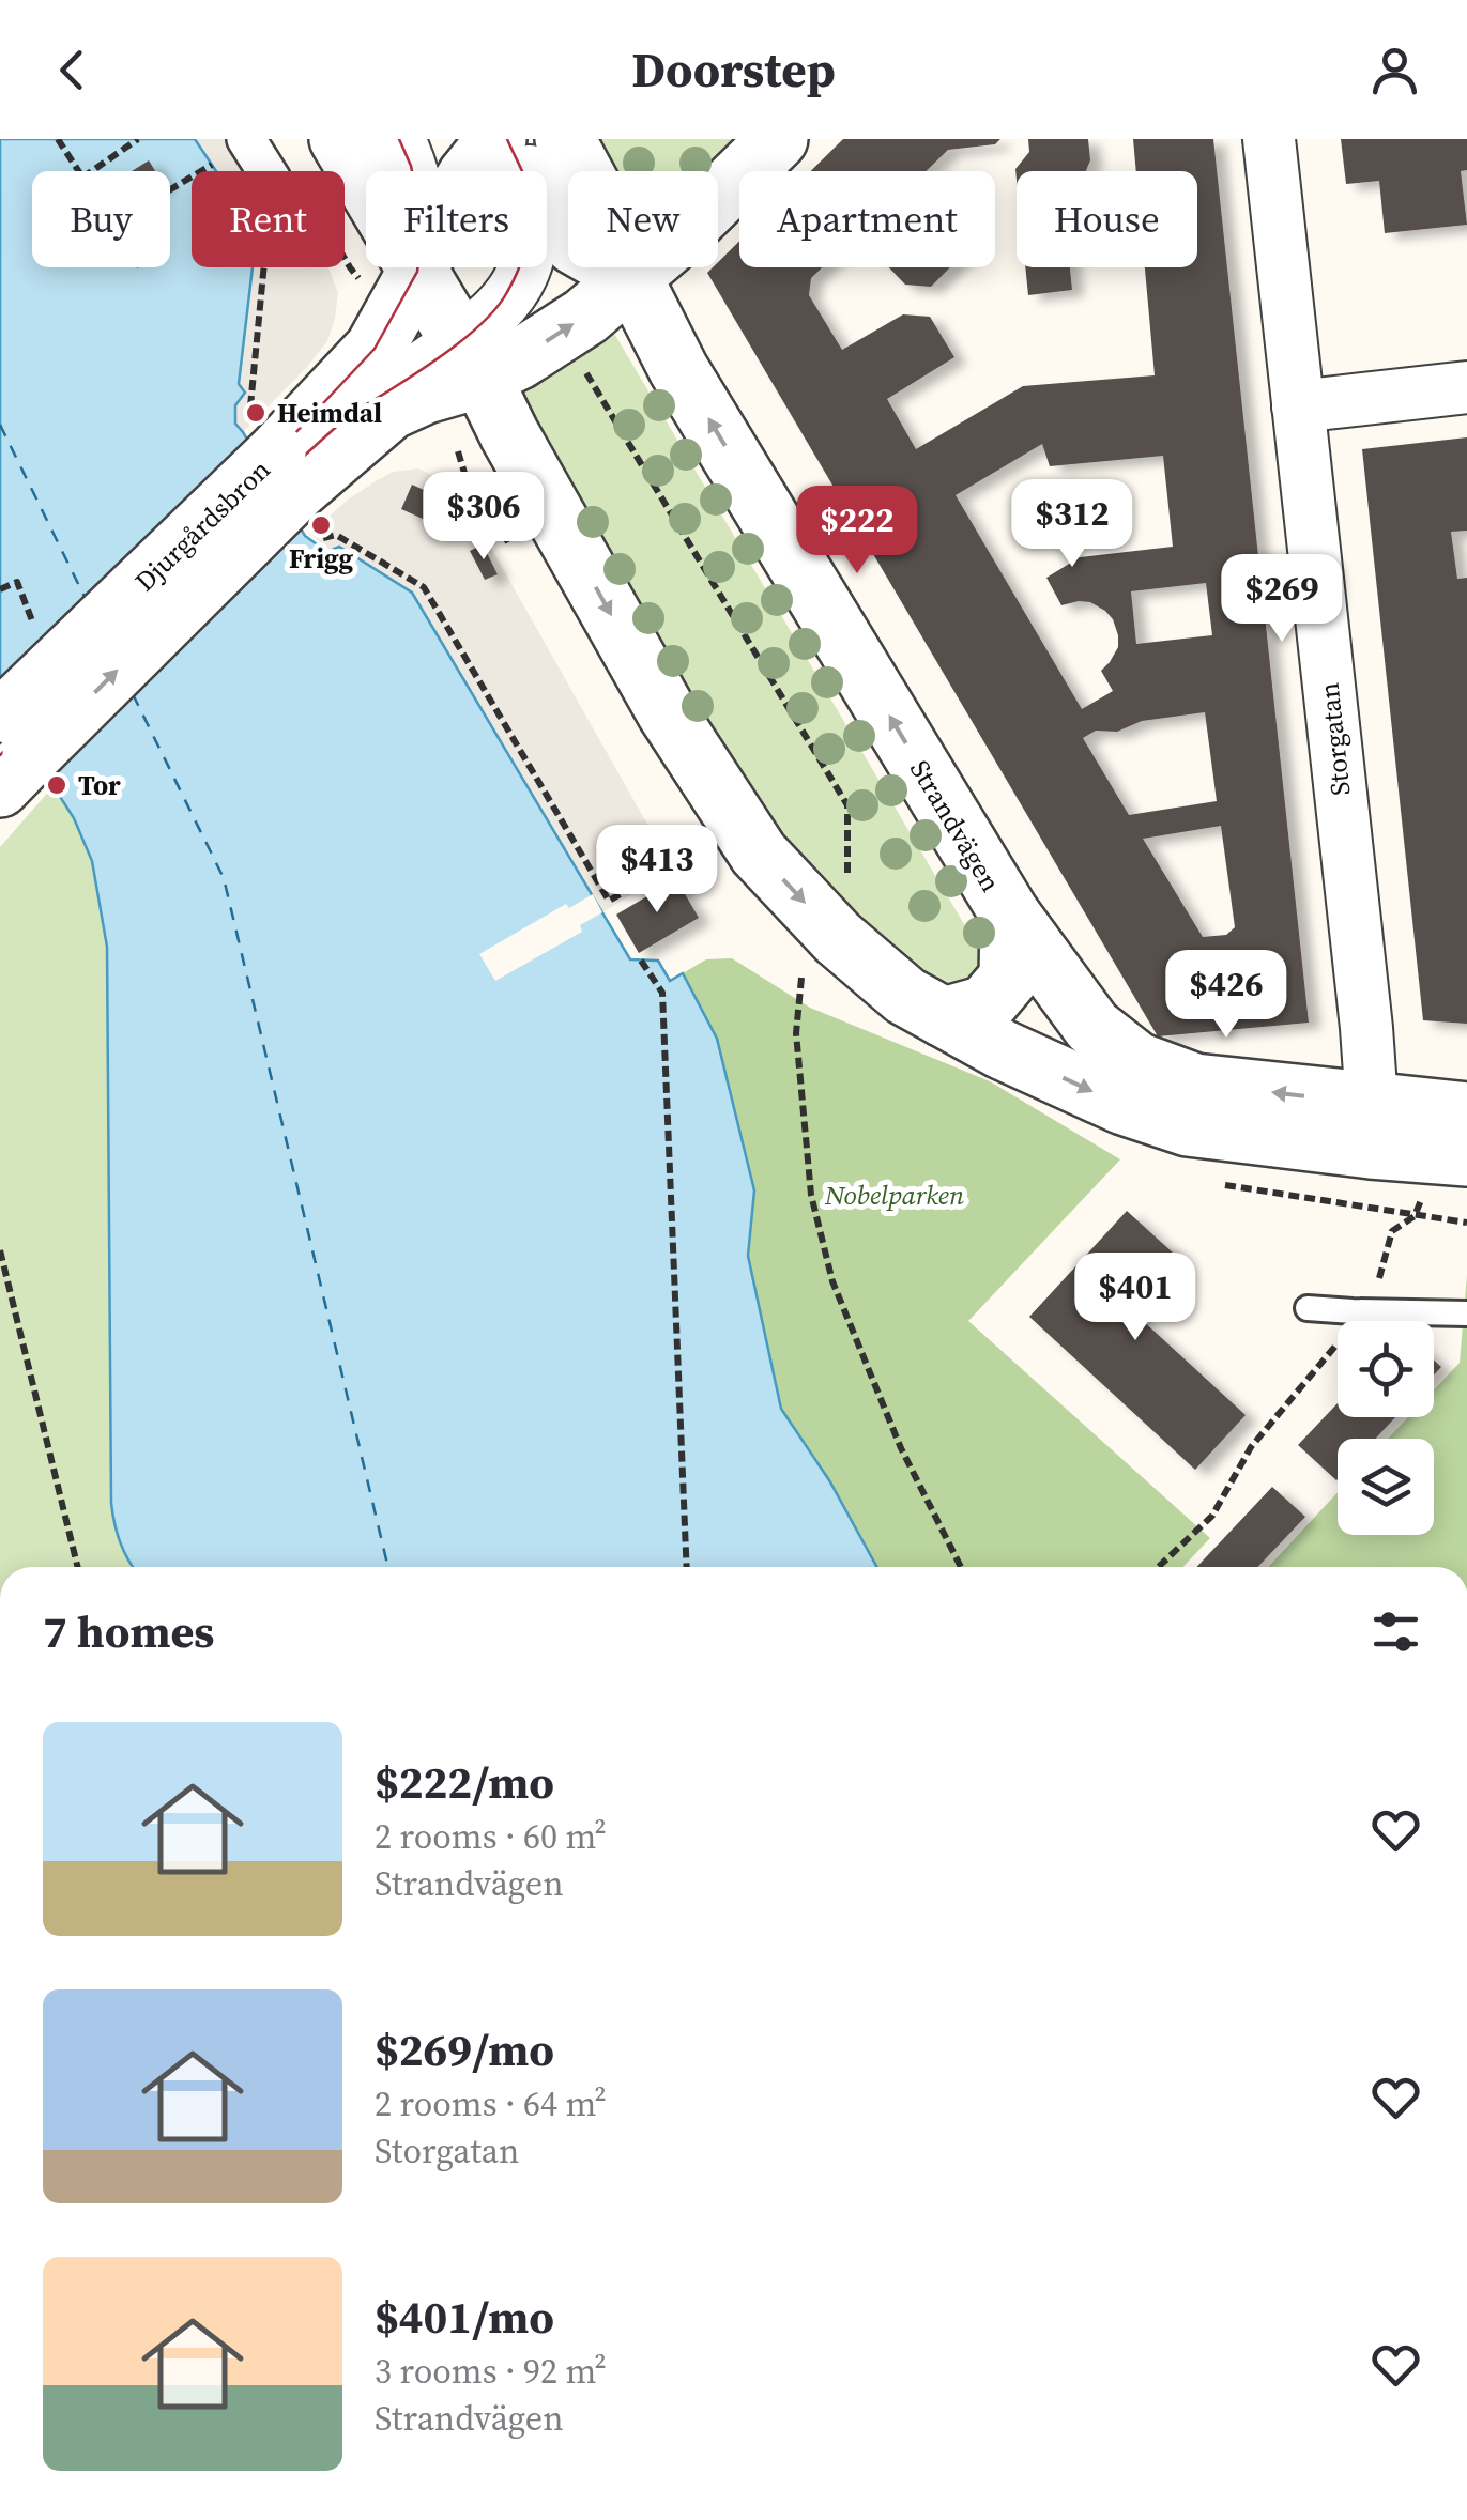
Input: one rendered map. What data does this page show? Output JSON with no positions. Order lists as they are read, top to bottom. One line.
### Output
{"streets":{"street":["Djurgårdsbron","Storgatan","Strandvägen"]},"crossings":[["Djurgårdsbron","Strandvägen"],["Storgatan","Strandvägen"]],"parks":["Nobelparken"],"places":["Heimdal","Frigg","Tor"],"page":{"header":"Doorstep","chip":["Buy","Rent","Filters","New","Apartment","House"],"price":["$306","$312","$222","$269","$413","$426","$401"],"heading":"7 homes","list":[{"name":"$222/mo","note":"2 rooms · 60 m² · Strandvägen"},{"name":"$269/mo","note":"2 rooms · 64 m² · Storgatan"},{"name":"$401/mo","note":"3 rooms · 92 m² · Strandvägen"}]}}
